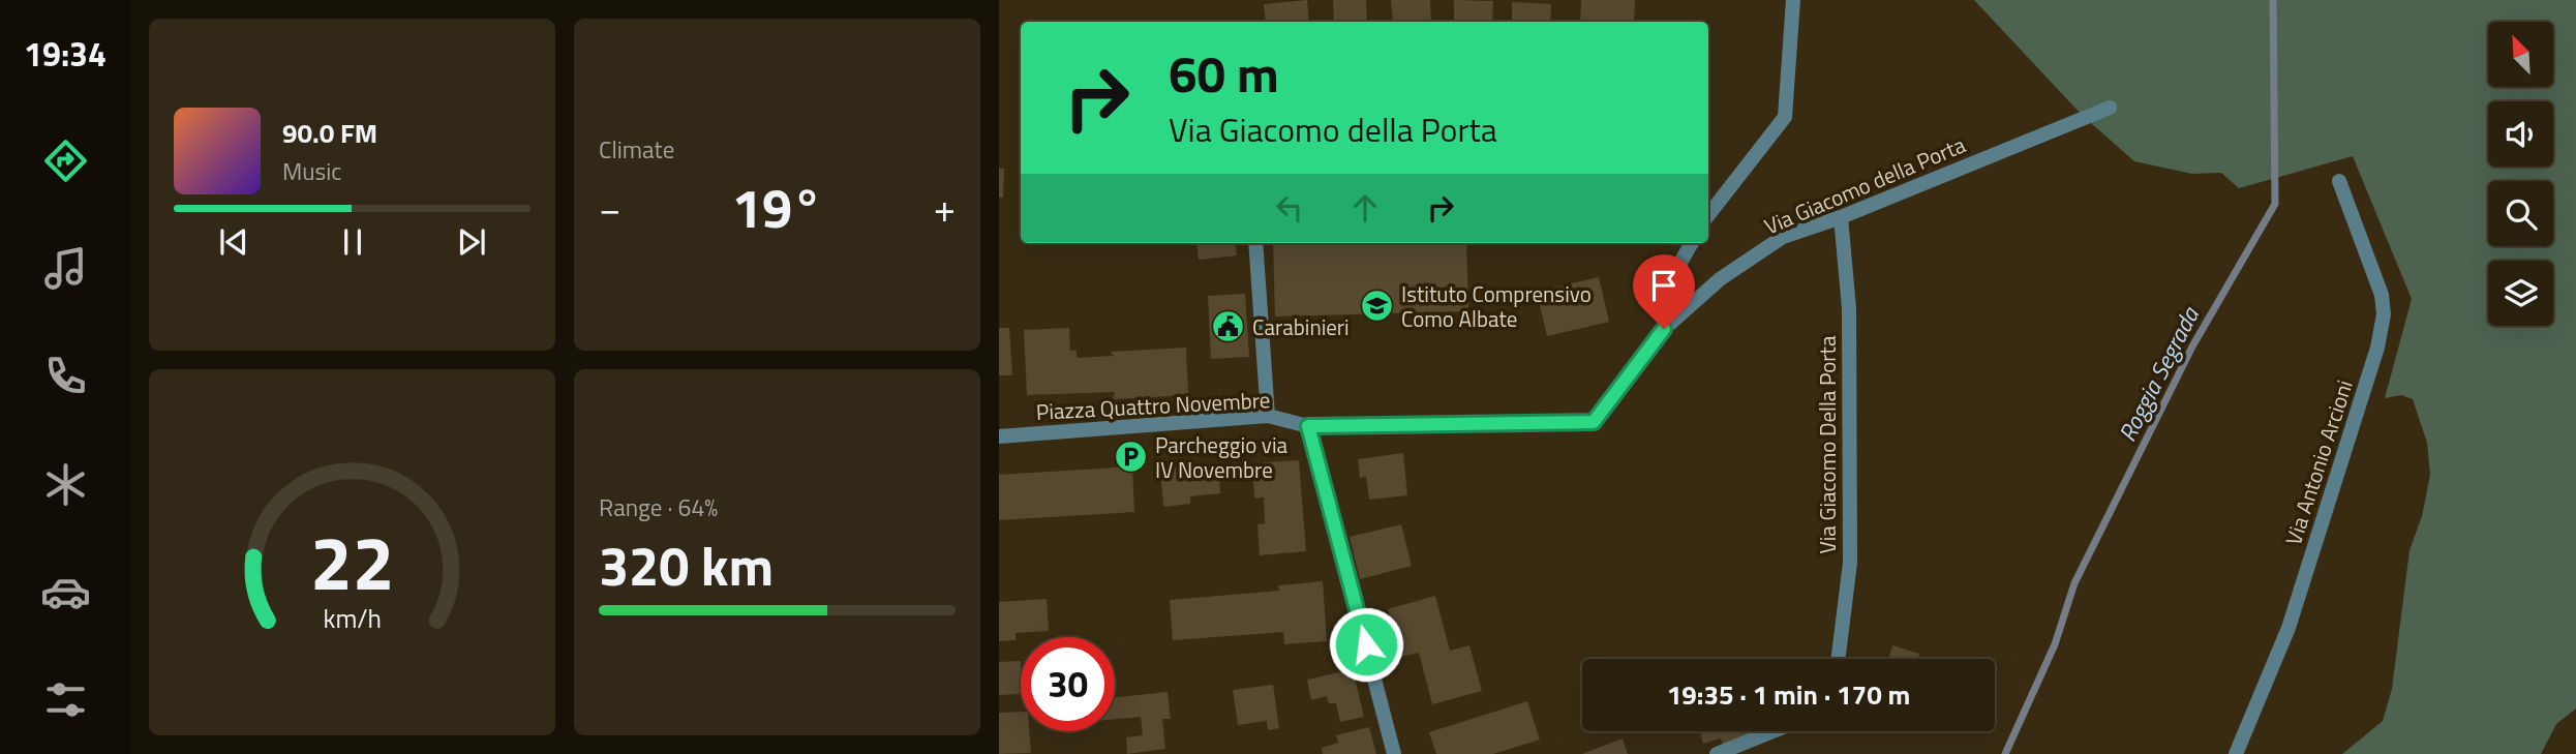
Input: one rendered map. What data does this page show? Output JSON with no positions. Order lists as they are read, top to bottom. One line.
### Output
{"streets":{"street":["Via Giacomo della Porta","Piazza Quattro Novembre","Via Giacomo Della Porta","Via Antonio Arcioni"]},"crossings":[["Via Giacomo della Porta","Piazza Quattro Novembre"],["Via Giacomo della Porta","Via Giacomo Della Porta"]],"water":["Roggia Segrada"],"places":{"school or university":["Istituto Comprensivo Como Albate"],"public building":["Carabinieri"],"parking":["Parcheggio via IV Novembre"]},"north":"top left","page":{"tabs":"19:34","tile":["Climate",["Range · 64%","320 km"]],"turn":["60 m","Via Giacomo della Porta"],"song":["90.0 FM","Music"],"heat":["−","19°","+"],"limit":"30","trip":"19:35 · 1 min · 170 m","gauge":["22","km/h"]}}
